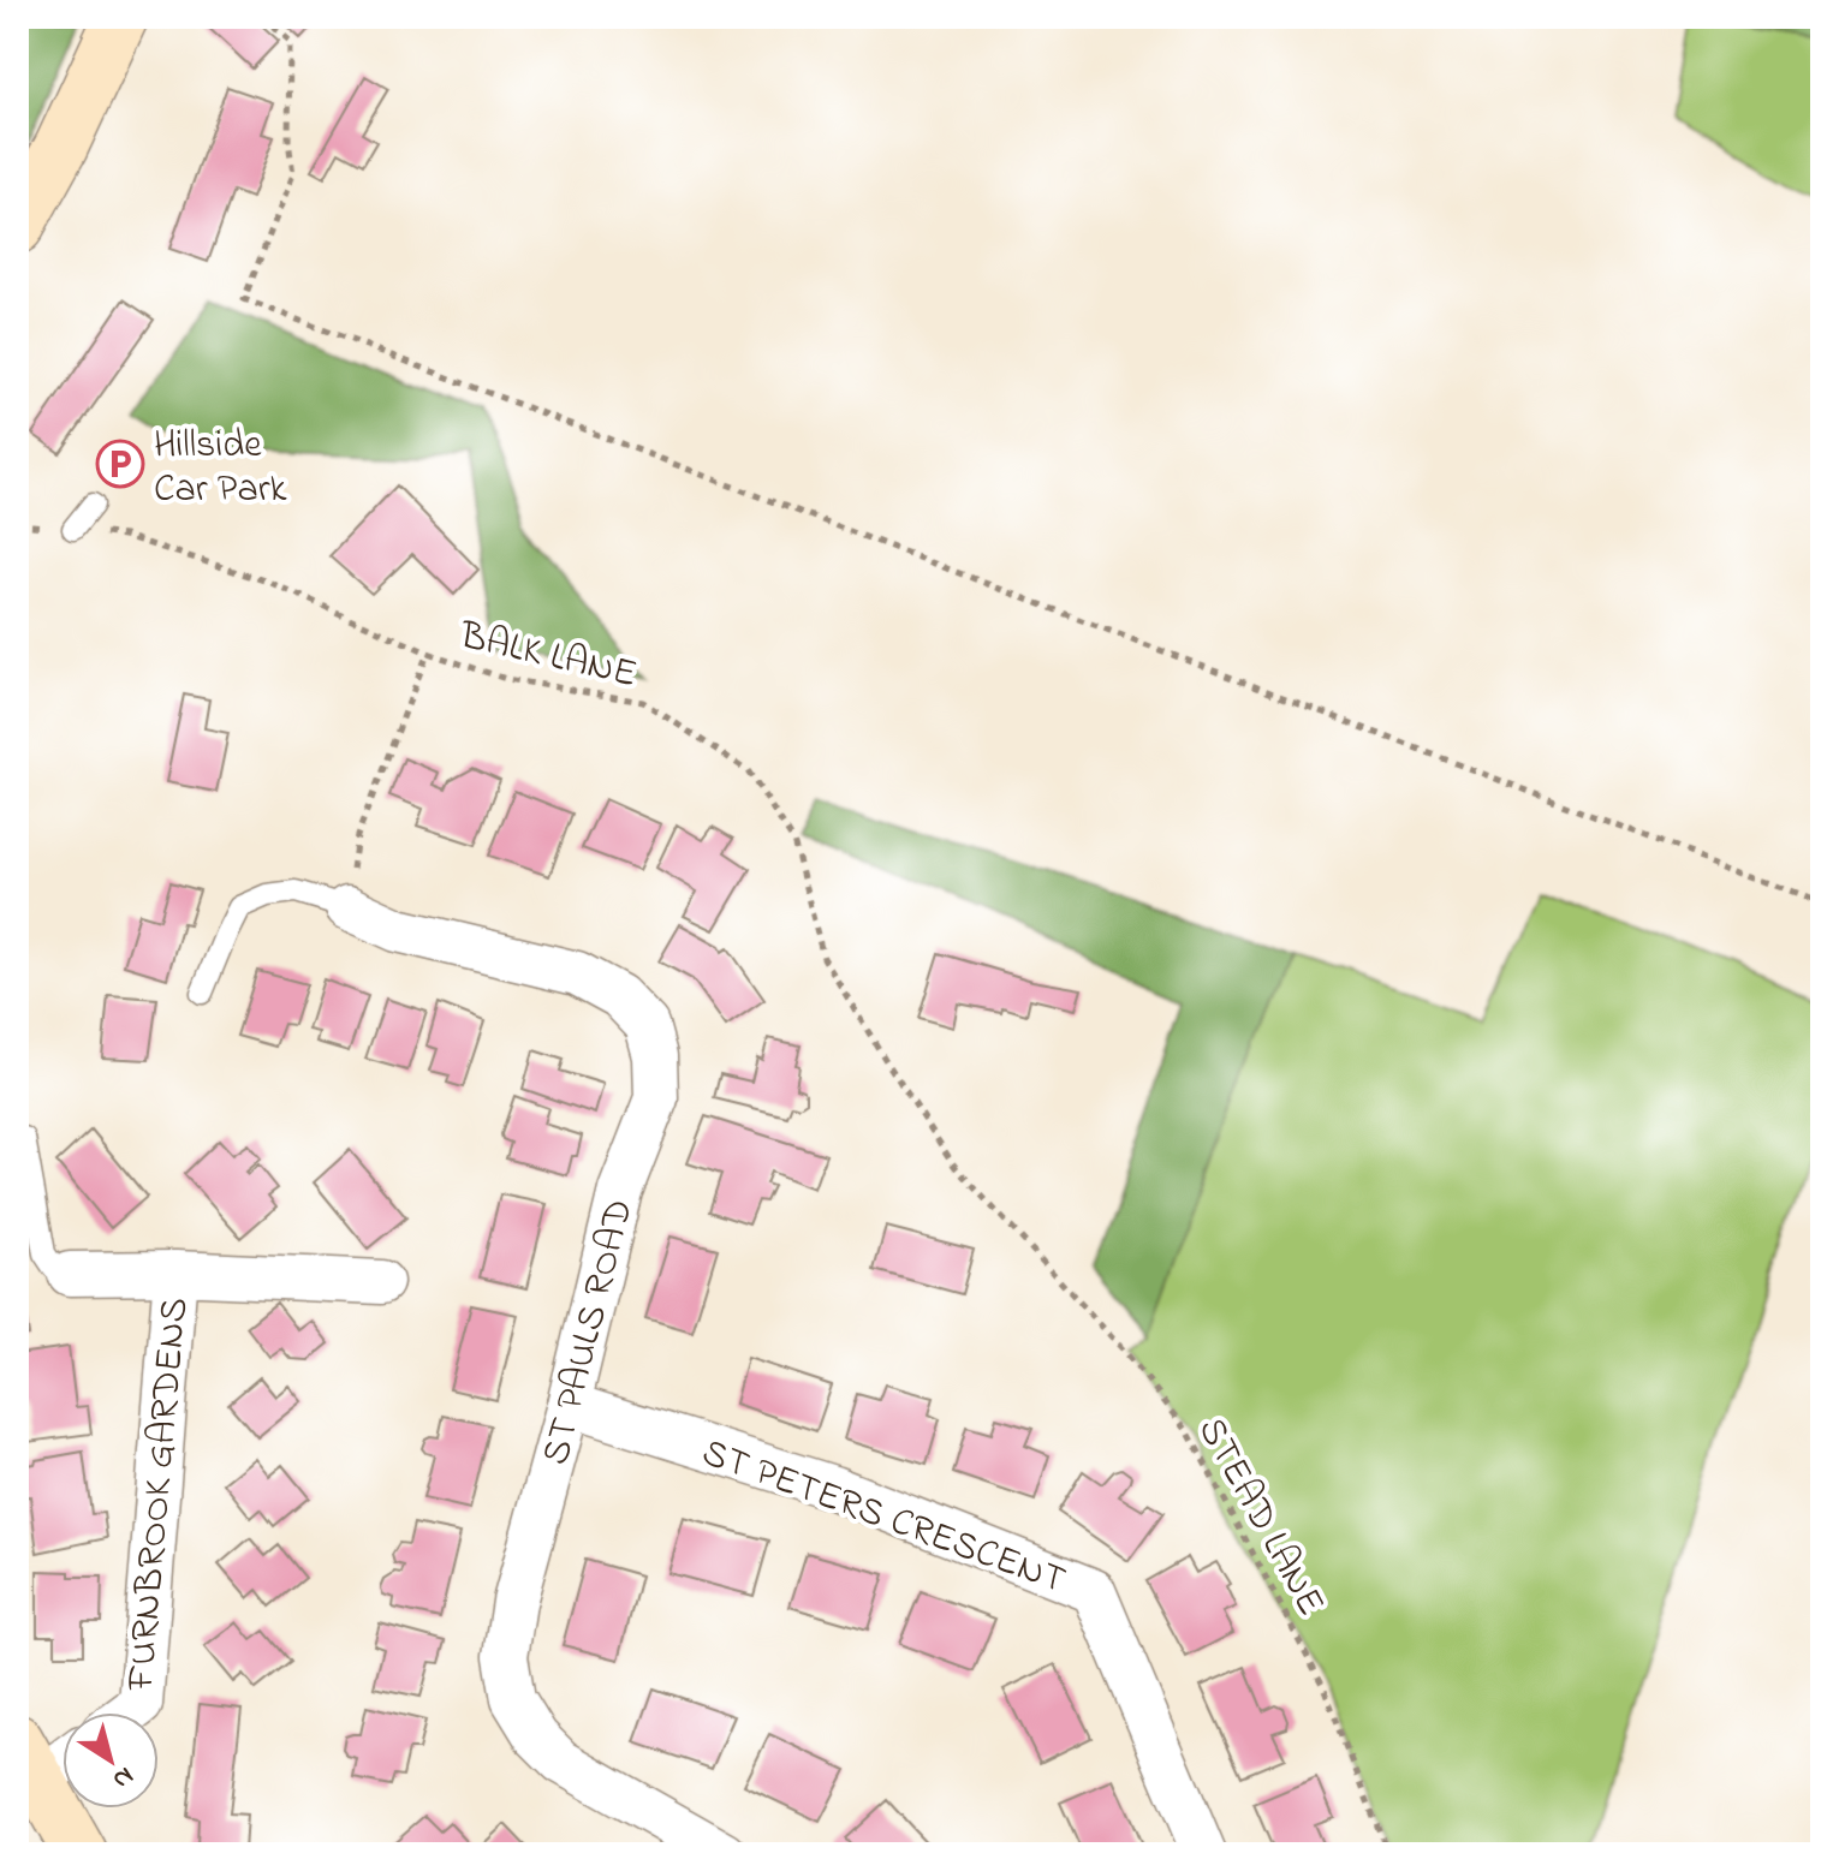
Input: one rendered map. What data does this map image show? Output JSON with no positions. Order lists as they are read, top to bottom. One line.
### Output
{"streets":{"street":["ST PAULS ROAD","FURNBROOK GARDENS","ST PETERS CRESCENT"],"path":["BALK LANE","STEAD LANE"]},"crossings":[["BALK LANE","STEAD LANE"],["ST PAULS ROAD","ST PETERS CRESCENT"]],"places":{"parking":["Hillside Car Park"]},"north":"bottom right"}
